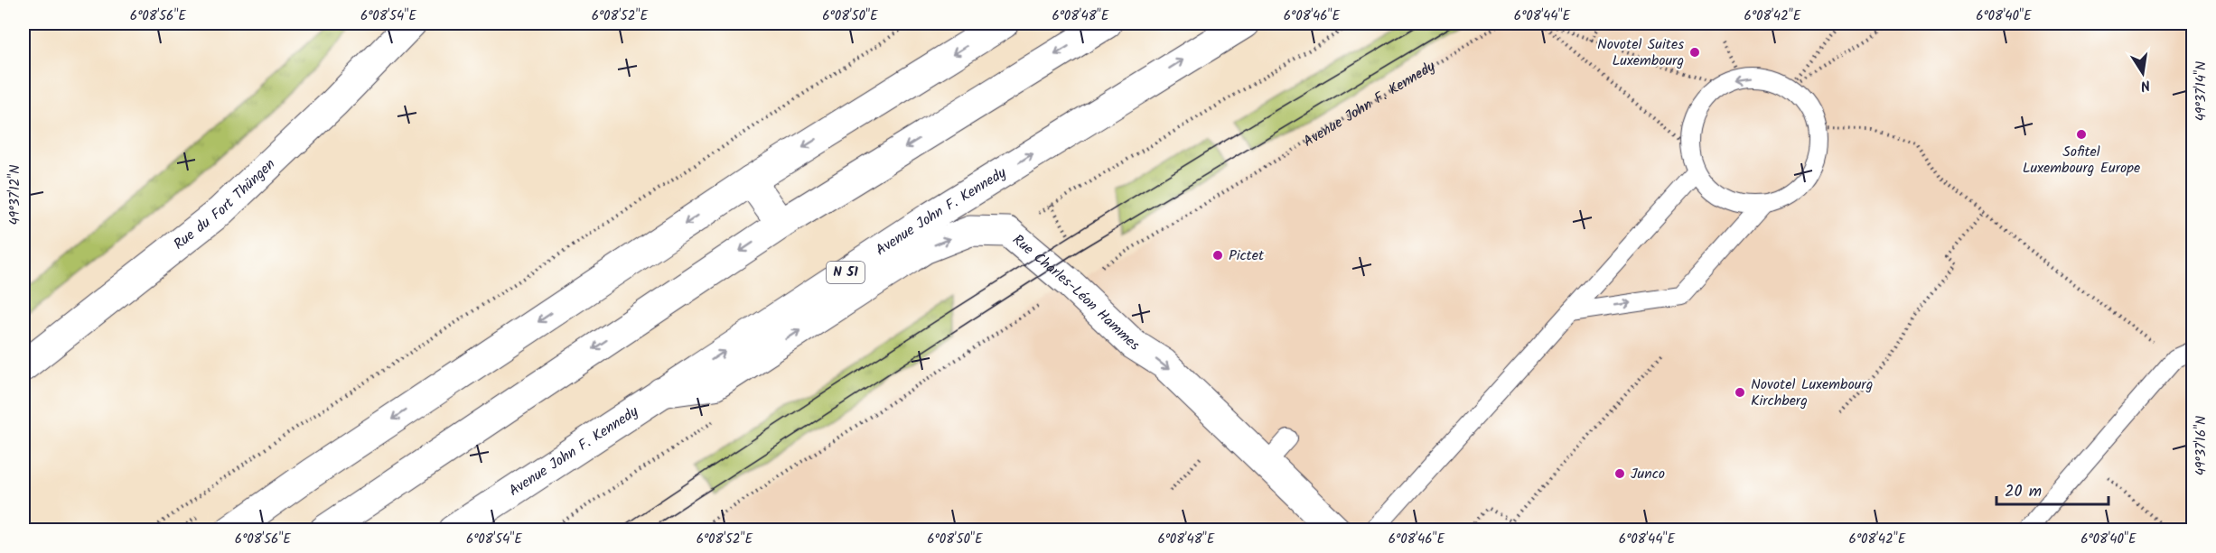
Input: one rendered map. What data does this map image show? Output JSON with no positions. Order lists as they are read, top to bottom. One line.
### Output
{"streets":{"street":["Avenue John F. Kennedy","Rue du Fort Thüngen","N 51","Rue Charles-Léon Hammes"]},"crossings":[["Avenue John F. Kennedy","Rue Charles-Léon Hammes"]],"one_way":["Rue Charles-Léon Hammes"],"places":["Novotel Suites Luxembourg","Sofitel Luxembourg Europe","Pictet","Novotel Luxembourg Kirchberg","Junco"],"scale_bar":"20 m","north":"bottom","coordinates":["6°08'56\"E","6°08'54\"E","6°08'52\"E","6°08'50\"E","6°08'48\"E","6°08'46\"E","6°08'44\"E","6°08'42\"E","6°08'40\"E","49°37'14\"N","49°37'12\"N","49°37'16\"N"]}
